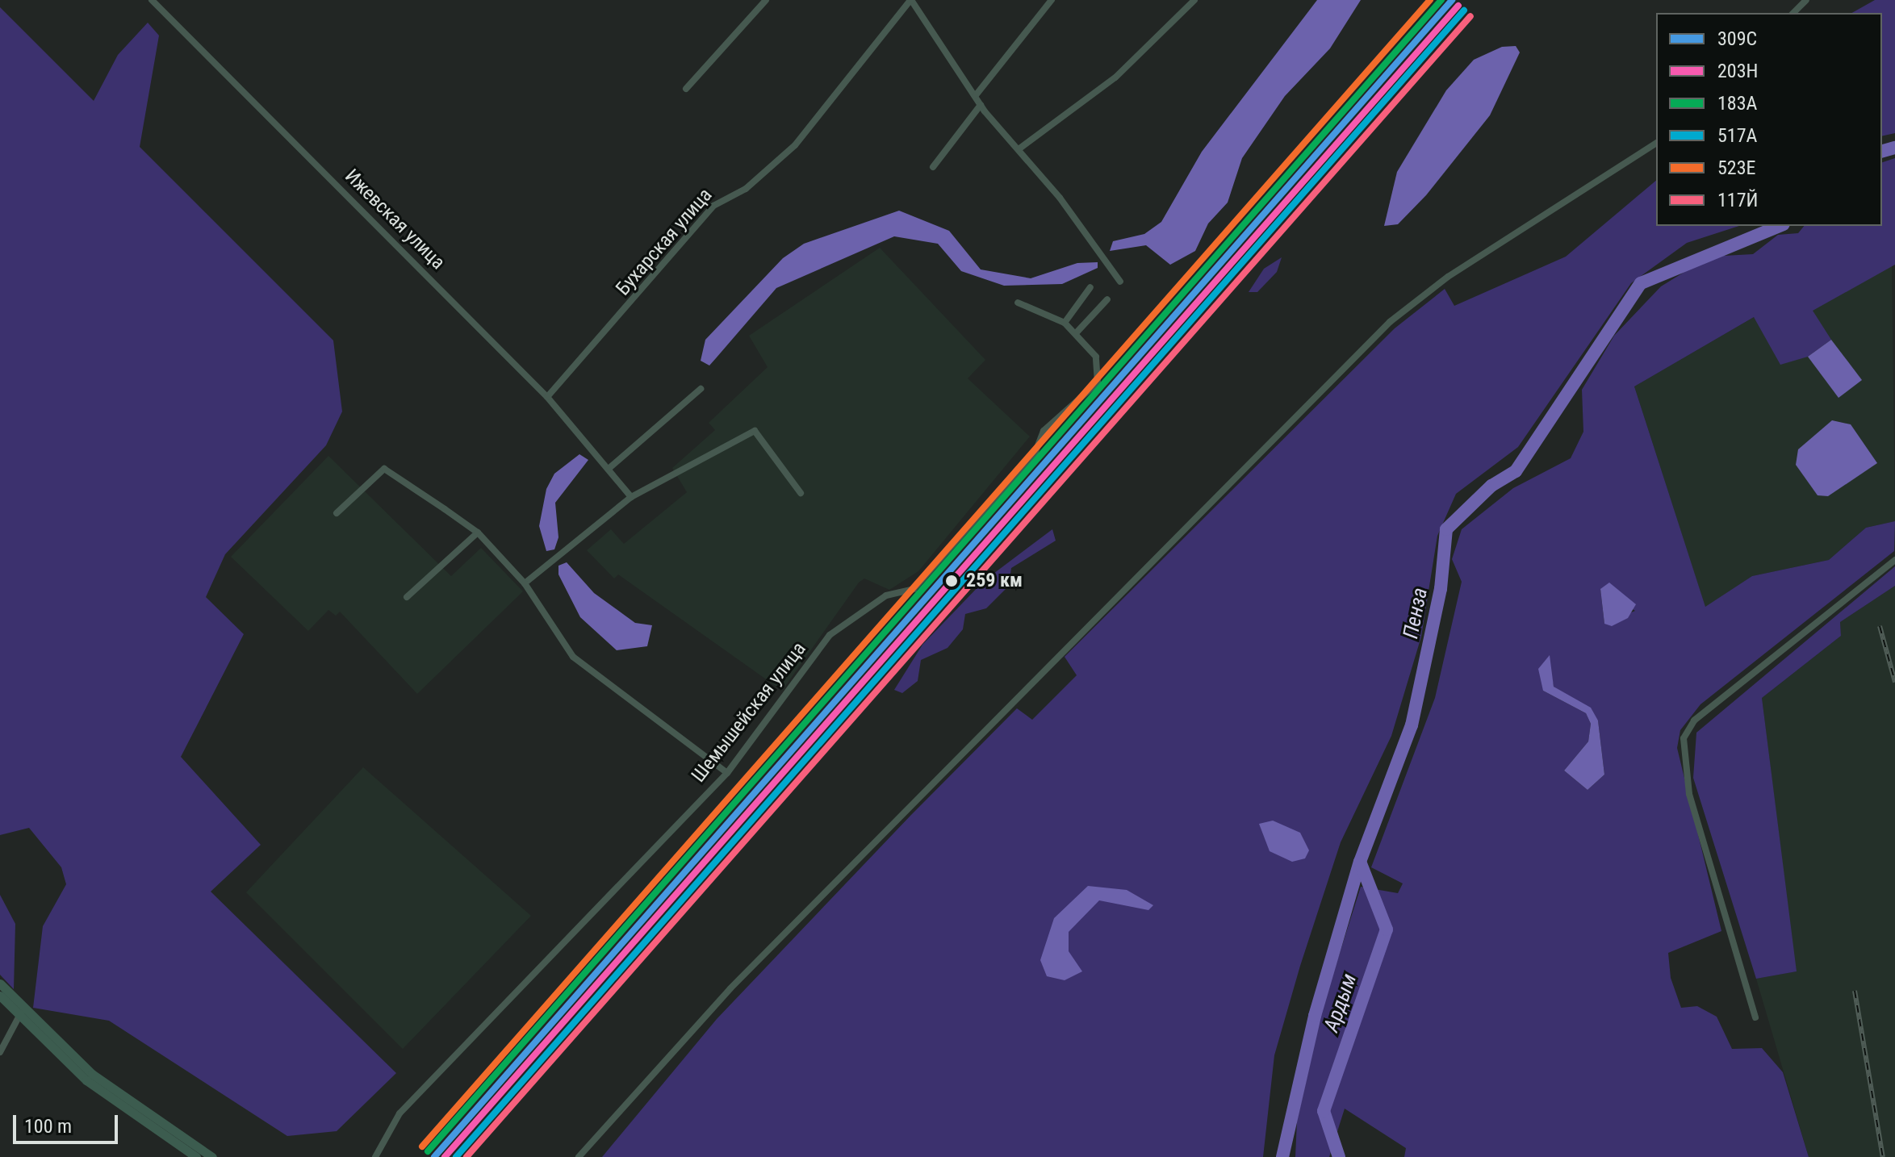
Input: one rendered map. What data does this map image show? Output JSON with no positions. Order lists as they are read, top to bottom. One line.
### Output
{"streets":{"street":["Ижевская улица","Бухарская улица","Шемышейская улица"]},"crossings":[["Ижевская улица","Бухарская улица"]],"water":["Пенза","Ардым"],"places":["259 км"],"lines":["transit line 309С","transit line 183А","transit line 523Е","transit line 203Н","transit line 517А","transit line 117Й"],"legend":["309С","203Н","183А","517А","523Е","117Й"],"scale_bar":"100 m"}
